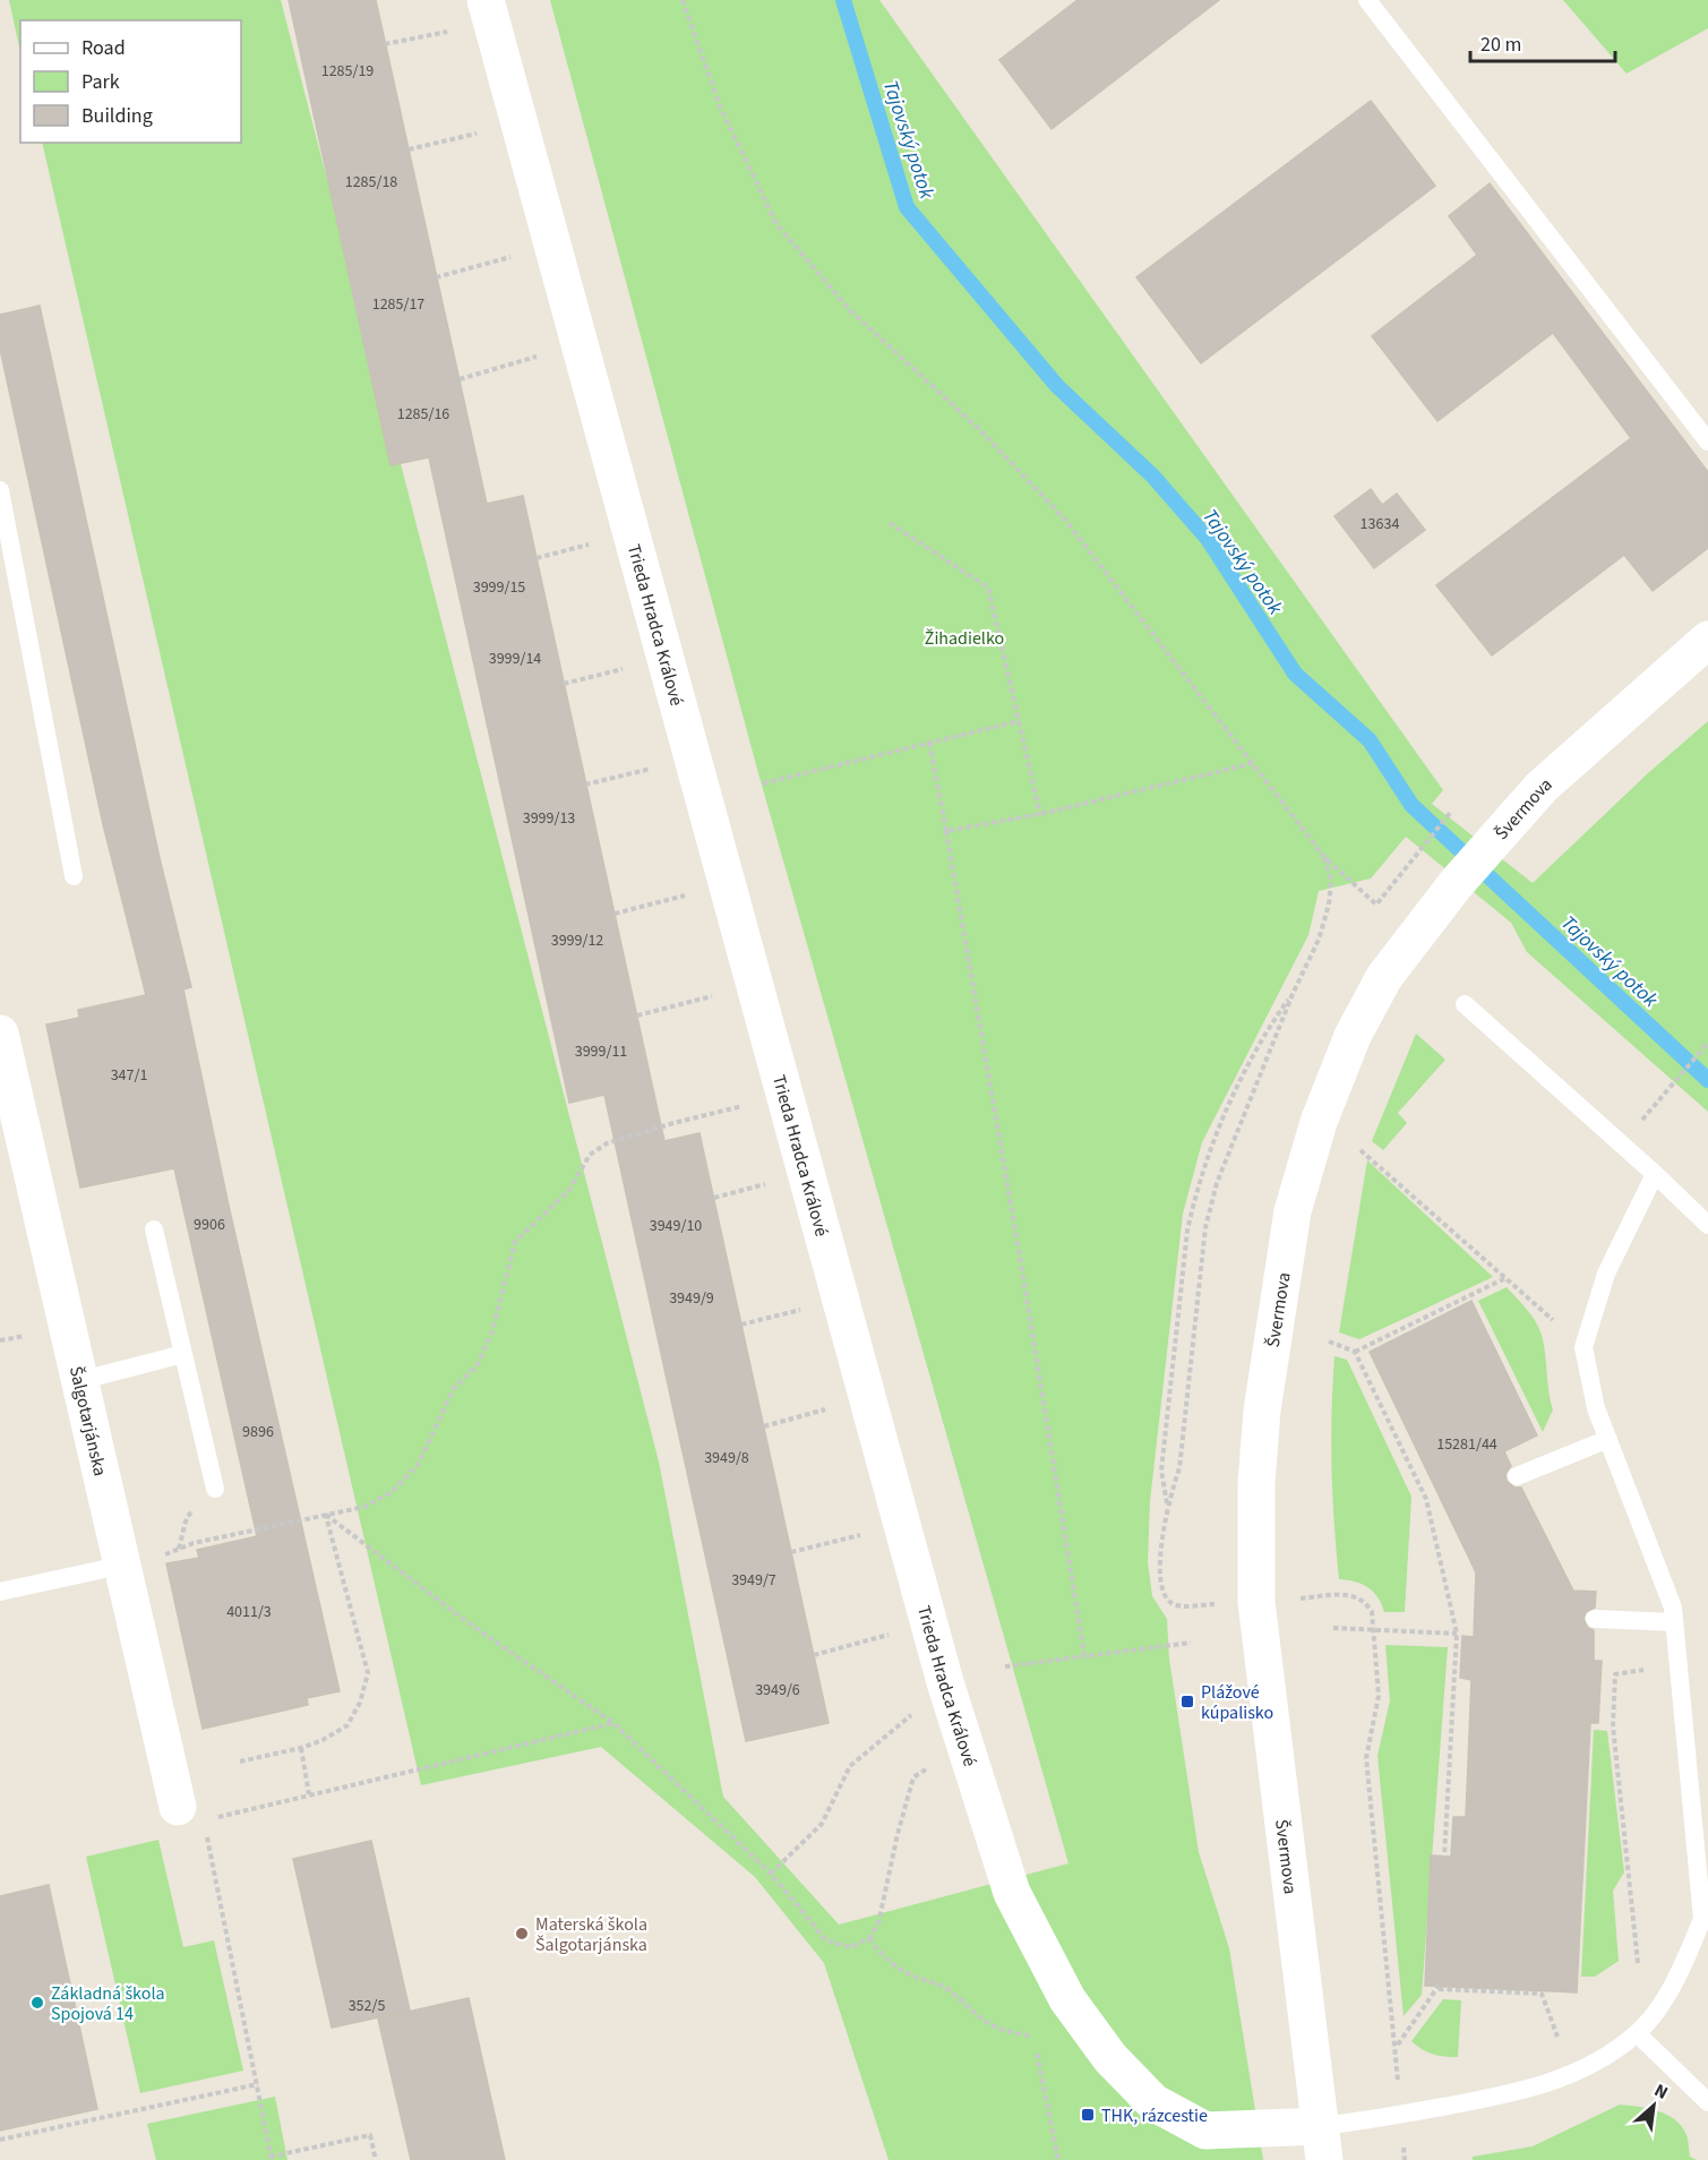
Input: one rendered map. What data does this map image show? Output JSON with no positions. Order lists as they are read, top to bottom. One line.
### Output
{"streets":{"street":["Trieda Hradca Králové","Švermova","Šalgotarjánska"]},"crossings":[["Trieda Hradca Králové","Švermova"]],"water":["Tajovský potok"],"parks":["Žihadielko"],"places":{"transit":["Plážové kúpalisko","THK, rázcestie"],"other":["Materská škola Šalgotarjánska","Základná škola Spojová 14"]},"house_numbers":["1285/19","1285/18","1285/17","1285/16","13634","3999/15","3999/14","3999/13","3999/12","3999/11","347/1","9906","3949/10","3949/9","9896","15281/44","3949/8","3949/7","4011/3","3949/6","352/5"],"legend":["Road","Park","Building"],"scale_bar":"20 m","north":"top right"}
